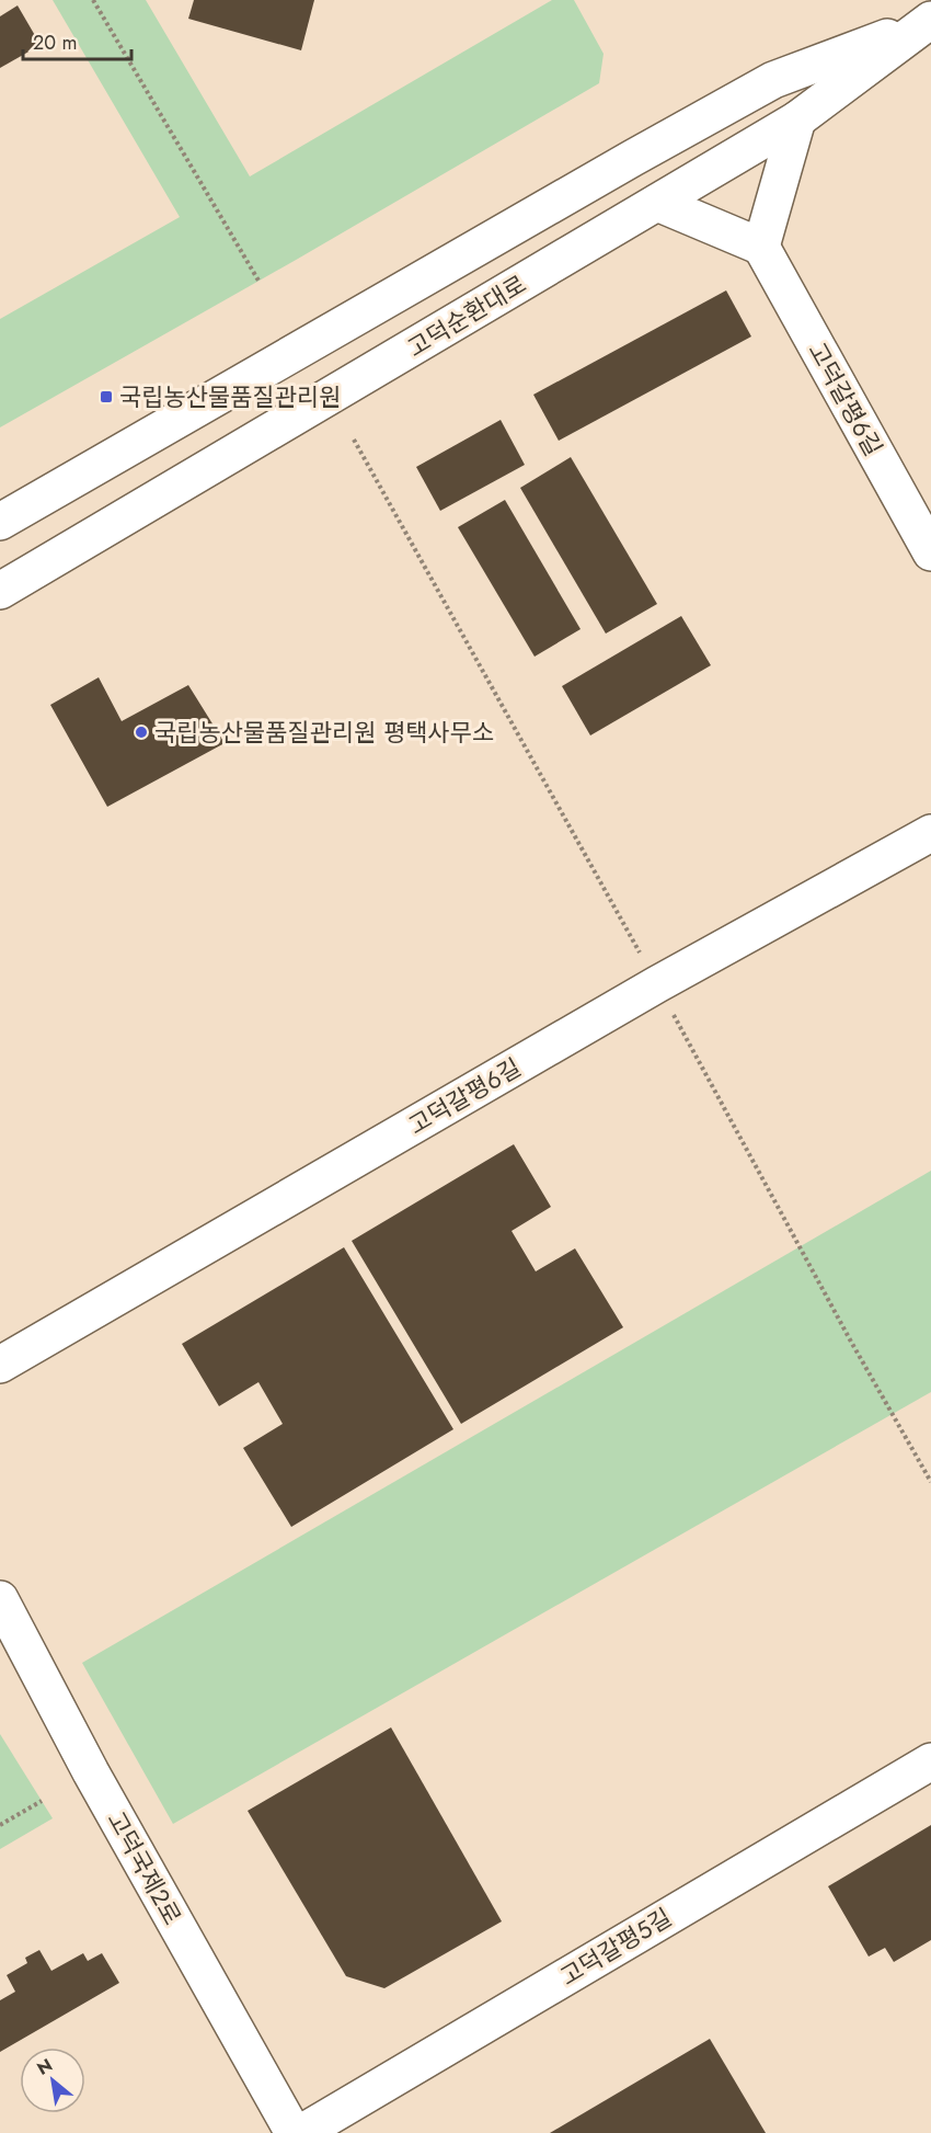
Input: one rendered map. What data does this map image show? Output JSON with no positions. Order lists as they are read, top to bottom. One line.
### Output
{"streets":{"street":["고덕순환대로","고덕갈평6길","고덕국제2로","고덕갈평5길"]},"places":{"transit":["국립농산물품질관리원"],"other":["국립농산물품질관리원 평택사무소"]},"scale_bar":"20 m","north":"top left"}
